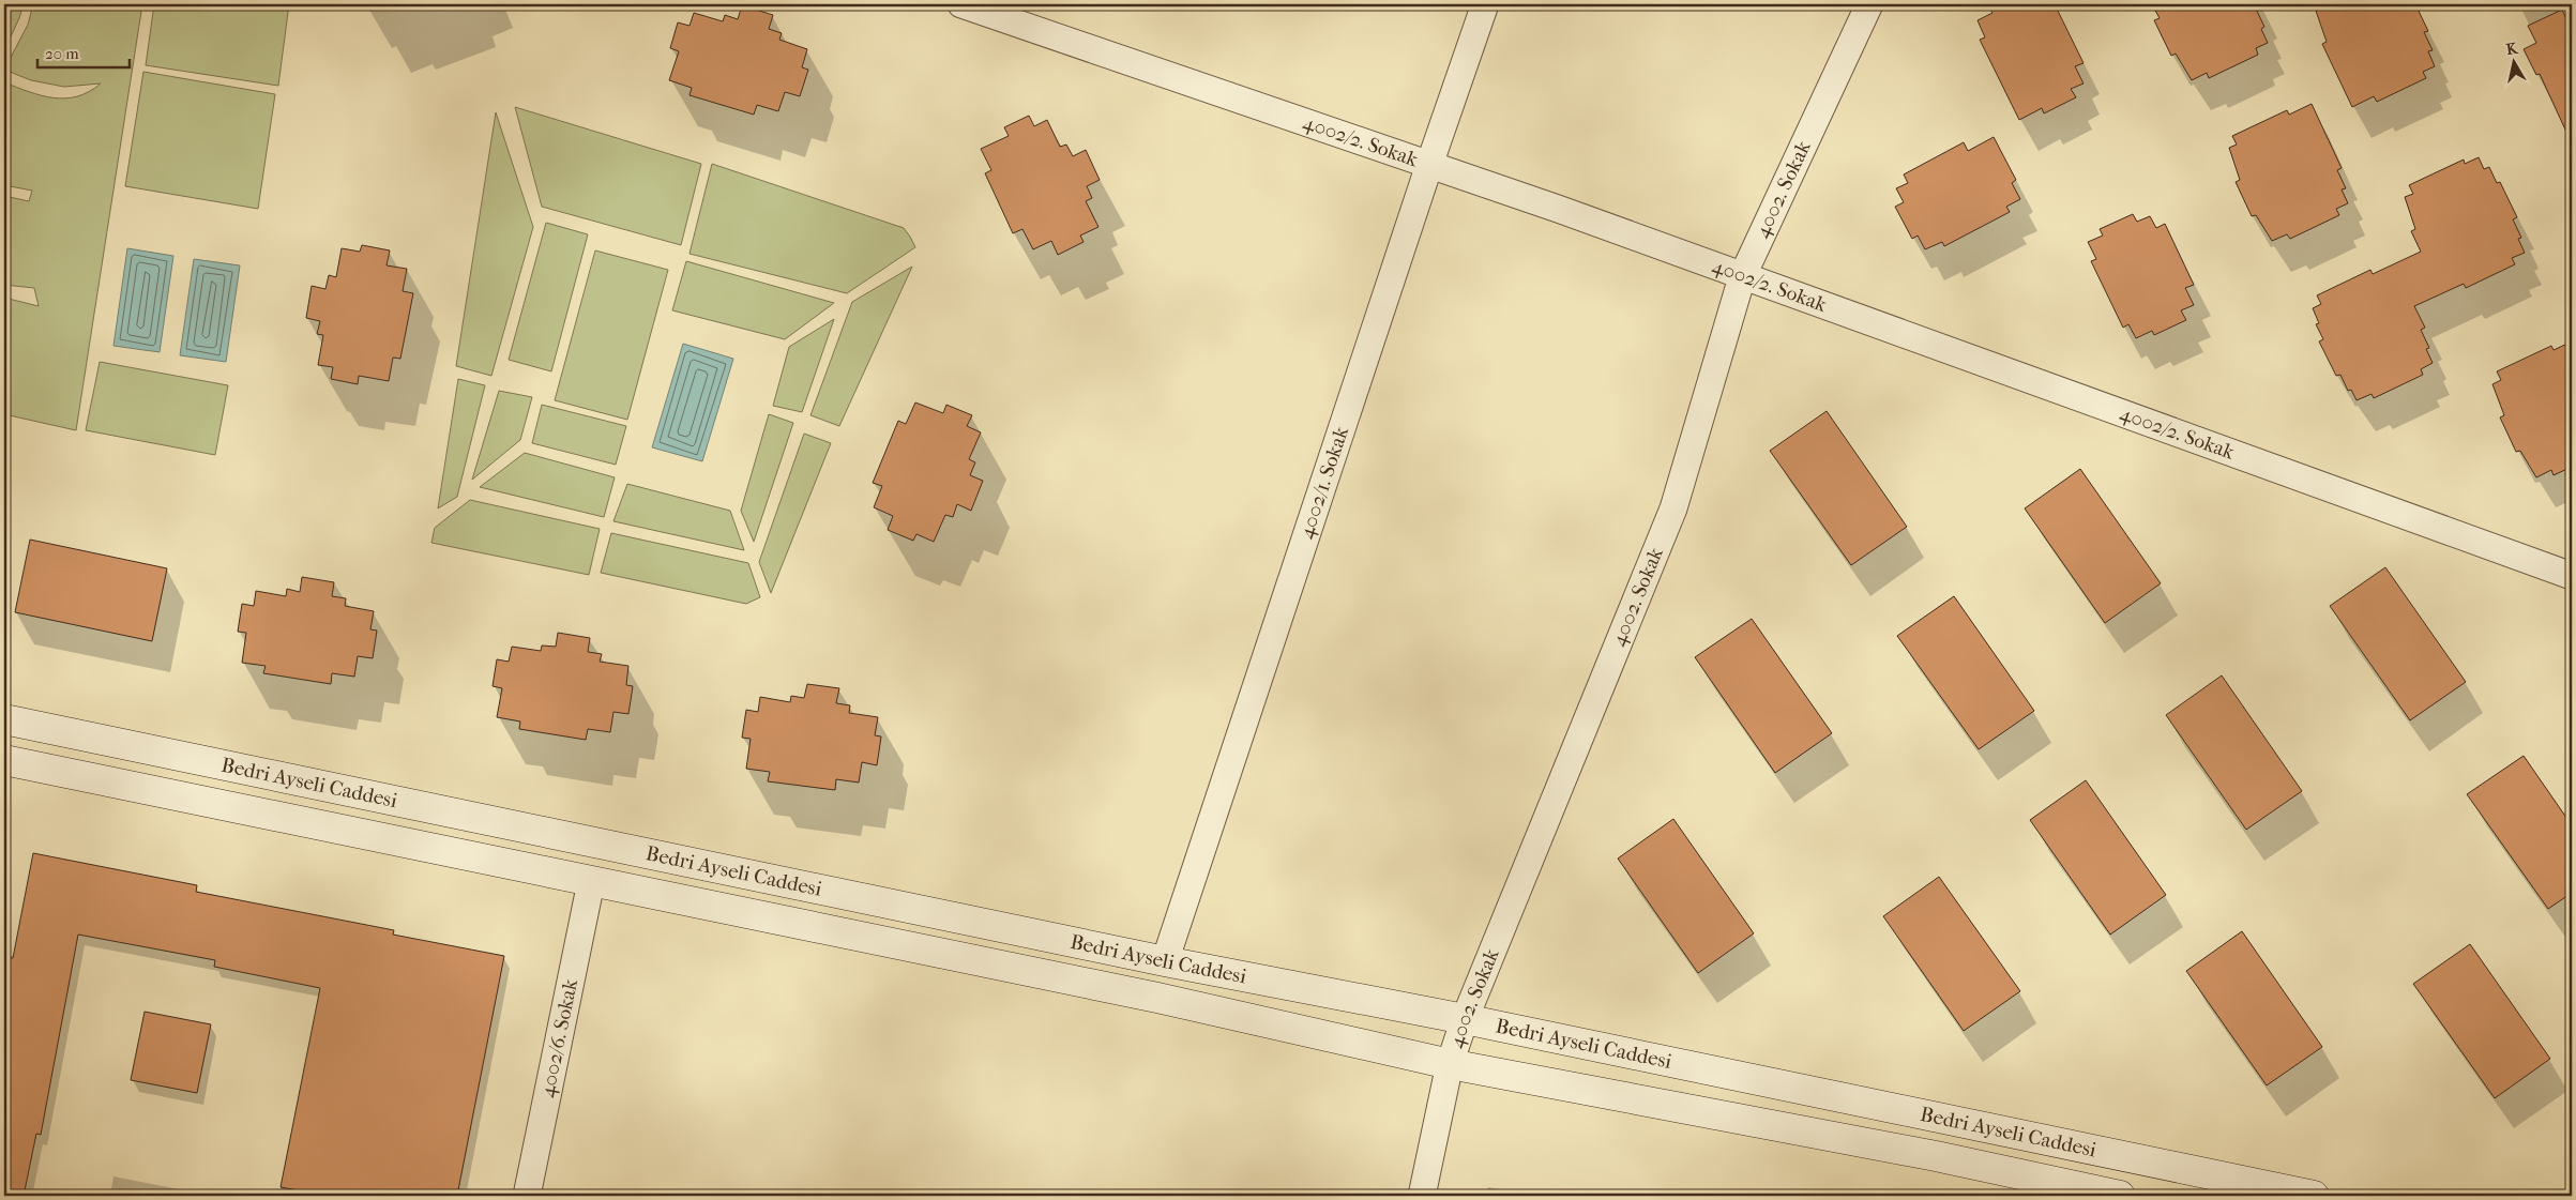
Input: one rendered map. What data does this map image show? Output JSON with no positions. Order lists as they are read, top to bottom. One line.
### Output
{"streets":{"main road":["Bedri Ayseli Caddesi"],"street":["4002/2. Sokak","4002. Sokak","4002/1. Sokak","4002/6. Sokak"]},"crossings":[["4002/2. Sokak","4002. Sokak"],["4002/2. Sokak","4002/1. Sokak"],["4002. Sokak","Bedri Ayseli Caddesi"],["4002/1. Sokak","Bedri Ayseli Caddesi"],["Bedri Ayseli Caddesi","4002/6. Sokak"]],"scale_bar":"20 m","north":"top"}
